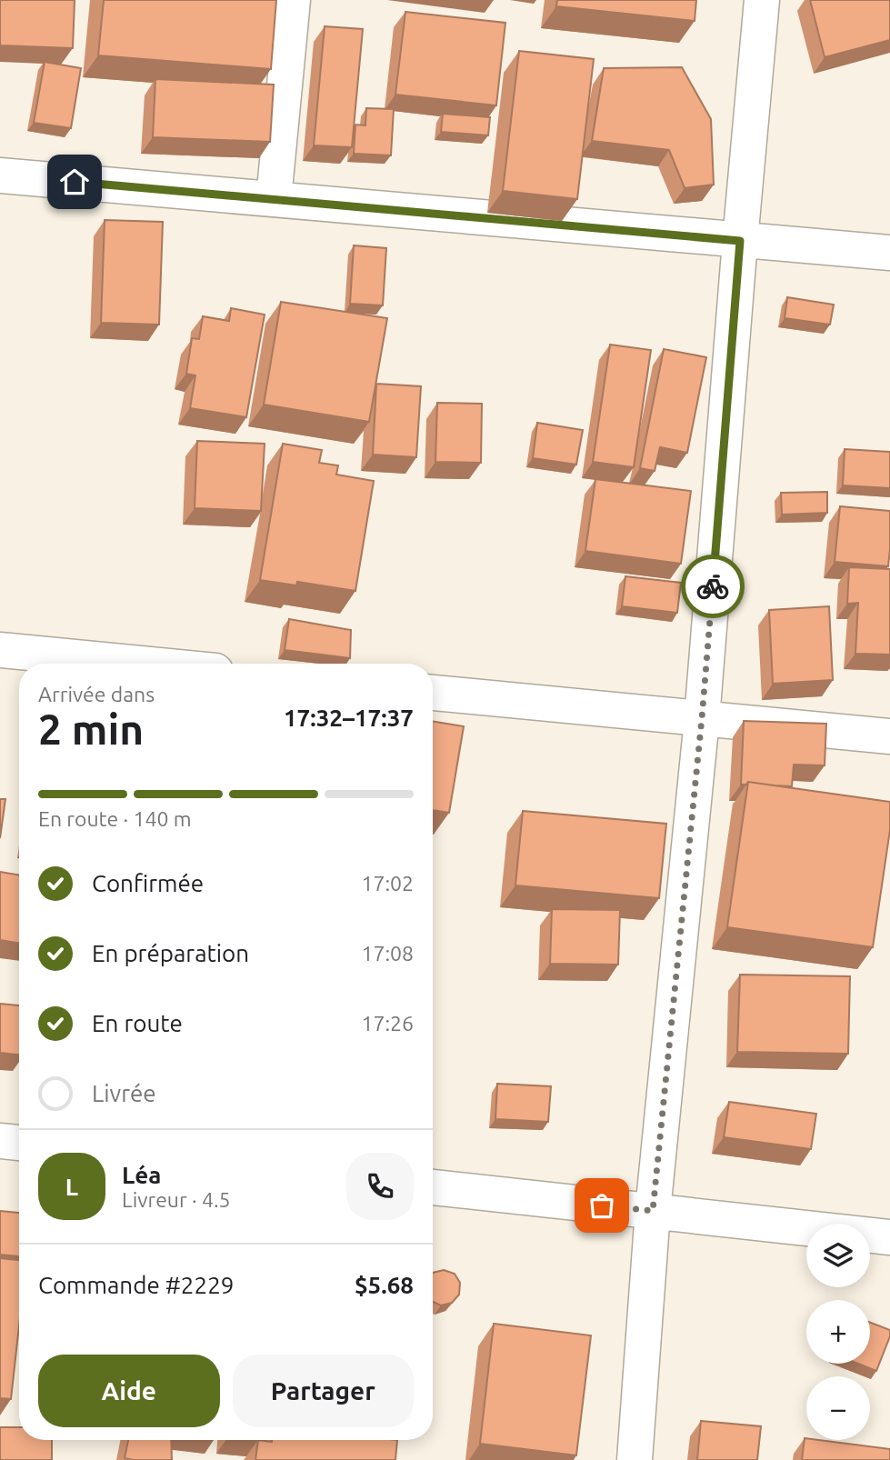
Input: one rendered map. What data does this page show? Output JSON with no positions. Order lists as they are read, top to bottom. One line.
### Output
{"page":{"heading":["2 min","Arrivée dans","17:32–17:37"],"panel":["Léa","Livreur · 4.5","Commande #2229","$5.68"],"bar":"En route · 140 m","list":[["Confirmée","17:02"],["En préparation","17:08"],["En route","17:26"],"Livrée"],"round":"L","map_buttons":["+","−"],"buttons":["Aide","Partager"]}}
